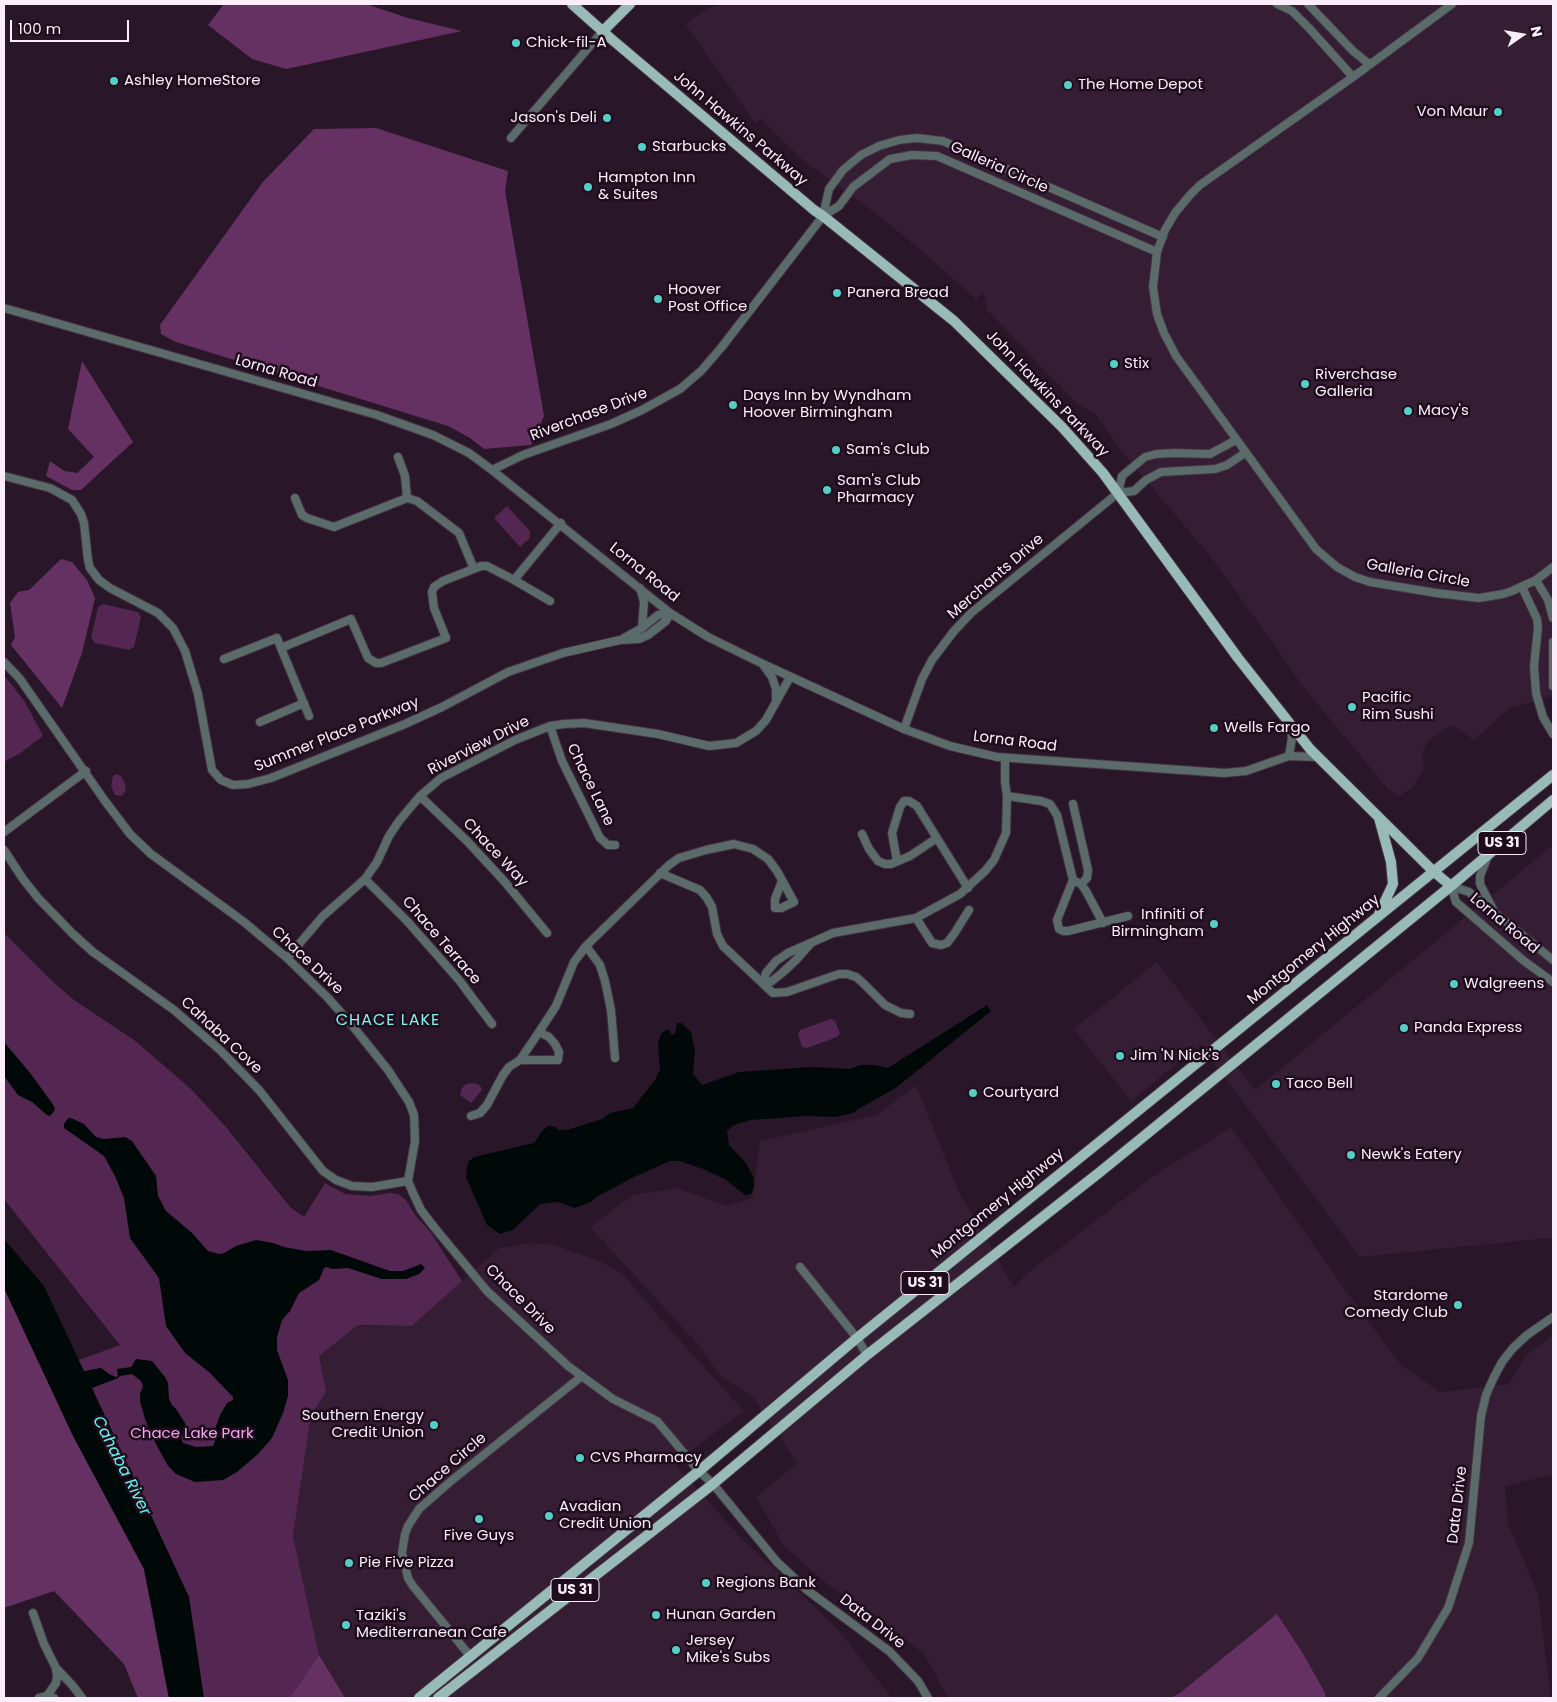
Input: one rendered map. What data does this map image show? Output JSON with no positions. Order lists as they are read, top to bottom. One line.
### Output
{"streets":{"main road":["John Hawkins Parkway","US 31","Montgomery Highway"],"street":["Galleria Circle","Lorna Road","Riverchase Drive","Merchants Drive","Summer Place Parkway","Riverview Drive","Chace Lane","Chace Way","Chace Terrace","Chace Drive","Cahaba Cove","Chace Circle","Data Drive"]},"crossings":[["John Hawkins Parkway","Galleria Circle"],["John Hawkins Parkway","Lorna Road"],["John Hawkins Parkway","Riverchase Drive"],["John Hawkins Parkway","Merchants Drive"],["John Hawkins Parkway","US 31"],["John Hawkins Parkway","Montgomery Highway"],["Galleria Circle","Riverchase Drive"],["Lorna Road","Riverchase Drive"],["Lorna Road","Merchants Drive"],["Lorna Road","Summer Place Parkway"],["Lorna Road","Riverview Drive"],["Lorna Road","US 31"],["Riverview Drive","Chace Lane"],["Riverview Drive","Chace Way"],["Riverview Drive","Chace Terrace"],["Riverview Drive","Chace Drive"],["US 31","Data Drive"],["Montgomery Highway","Chace Drive"],["Montgomery Highway","Chace Circle"],["Montgomery Highway","Data Drive"],["Chace Drive","Cahaba Cove"],["Chace Drive","Chace Circle"],["Chace Drive","Data Drive"]],"districts":["CHACE LAKE"],"water":["Cahaba River"],"parks":["Chace Lake Park"],"places":["Chick-fil-A","Ashley HomeStore","The Home Depot","Von Maur","Jason's Deli","Starbucks","Hampton Inn & Suites","Panera Bread","Hoover Post Office","Stix","Riverchase Galleria","Days Inn by Wyndham Hoover Birmingham","Macy's","Sam's Club","Sam's Club Pharmacy","Pacific Rim Sushi","Wells Fargo","Infiniti of Birmingham","Walgreens","Panda Express","Jim 'N Nick's","Taco Bell","Courtyard","Newk's Eatery","Stardome Comedy Club","Southern Energy Credit Union","CVS Pharmacy","Avadian Credit Union","Five Guys","Pie Five Pizza","Regions Bank","Hunan Garden","Taziki's Mediterranean Cafe","Jersey Mike's Subs"],"scale_bar":"100 m","north":"right"}
